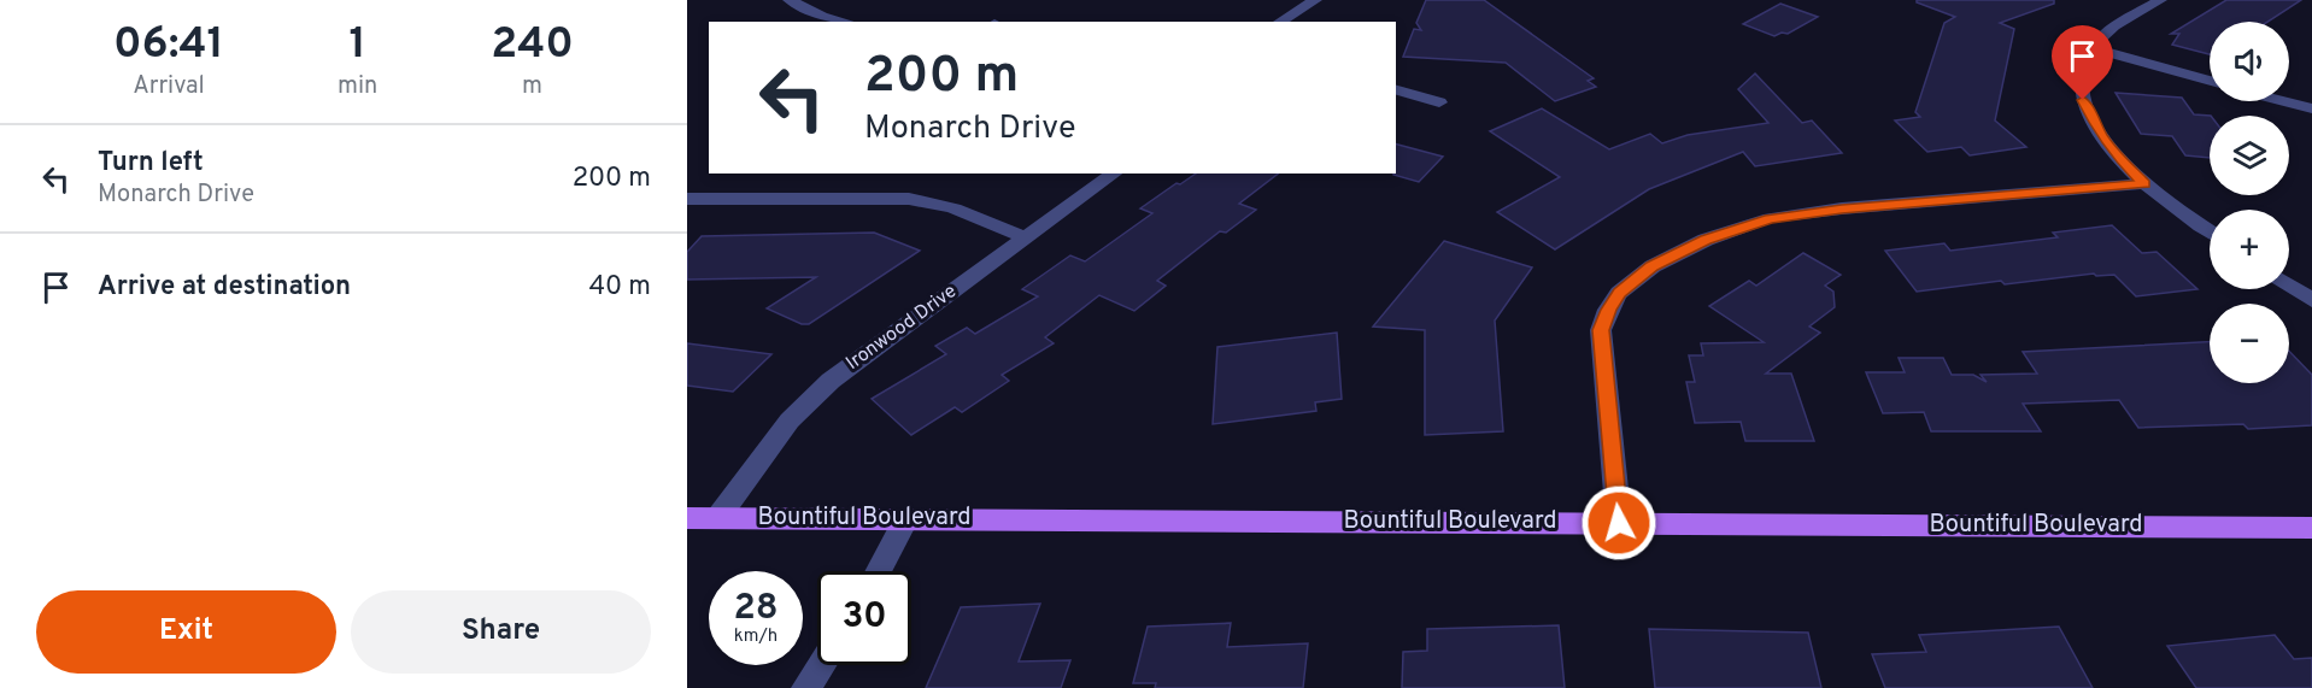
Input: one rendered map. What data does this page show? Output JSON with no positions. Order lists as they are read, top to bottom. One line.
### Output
{"streets":{"main road":["Bountiful Boulevard"],"street":["Ironwood Drive"]},"crossings":[["Ironwood Drive","Bountiful Boulevard"]],"page":{"eta":["06:41","Arrival","1","min","240","m"],"map_buttons":["+","−"],"turn":["200 m","Monarch Drive"],"list":[{"name":"Turn left","note":"Monarch Drive","value":"200 m"},{"name":"Arrive at destination","value":"40 m"}],"speed":"28 km/h","limit":"30","buttons":["Exit","Share"]}}
